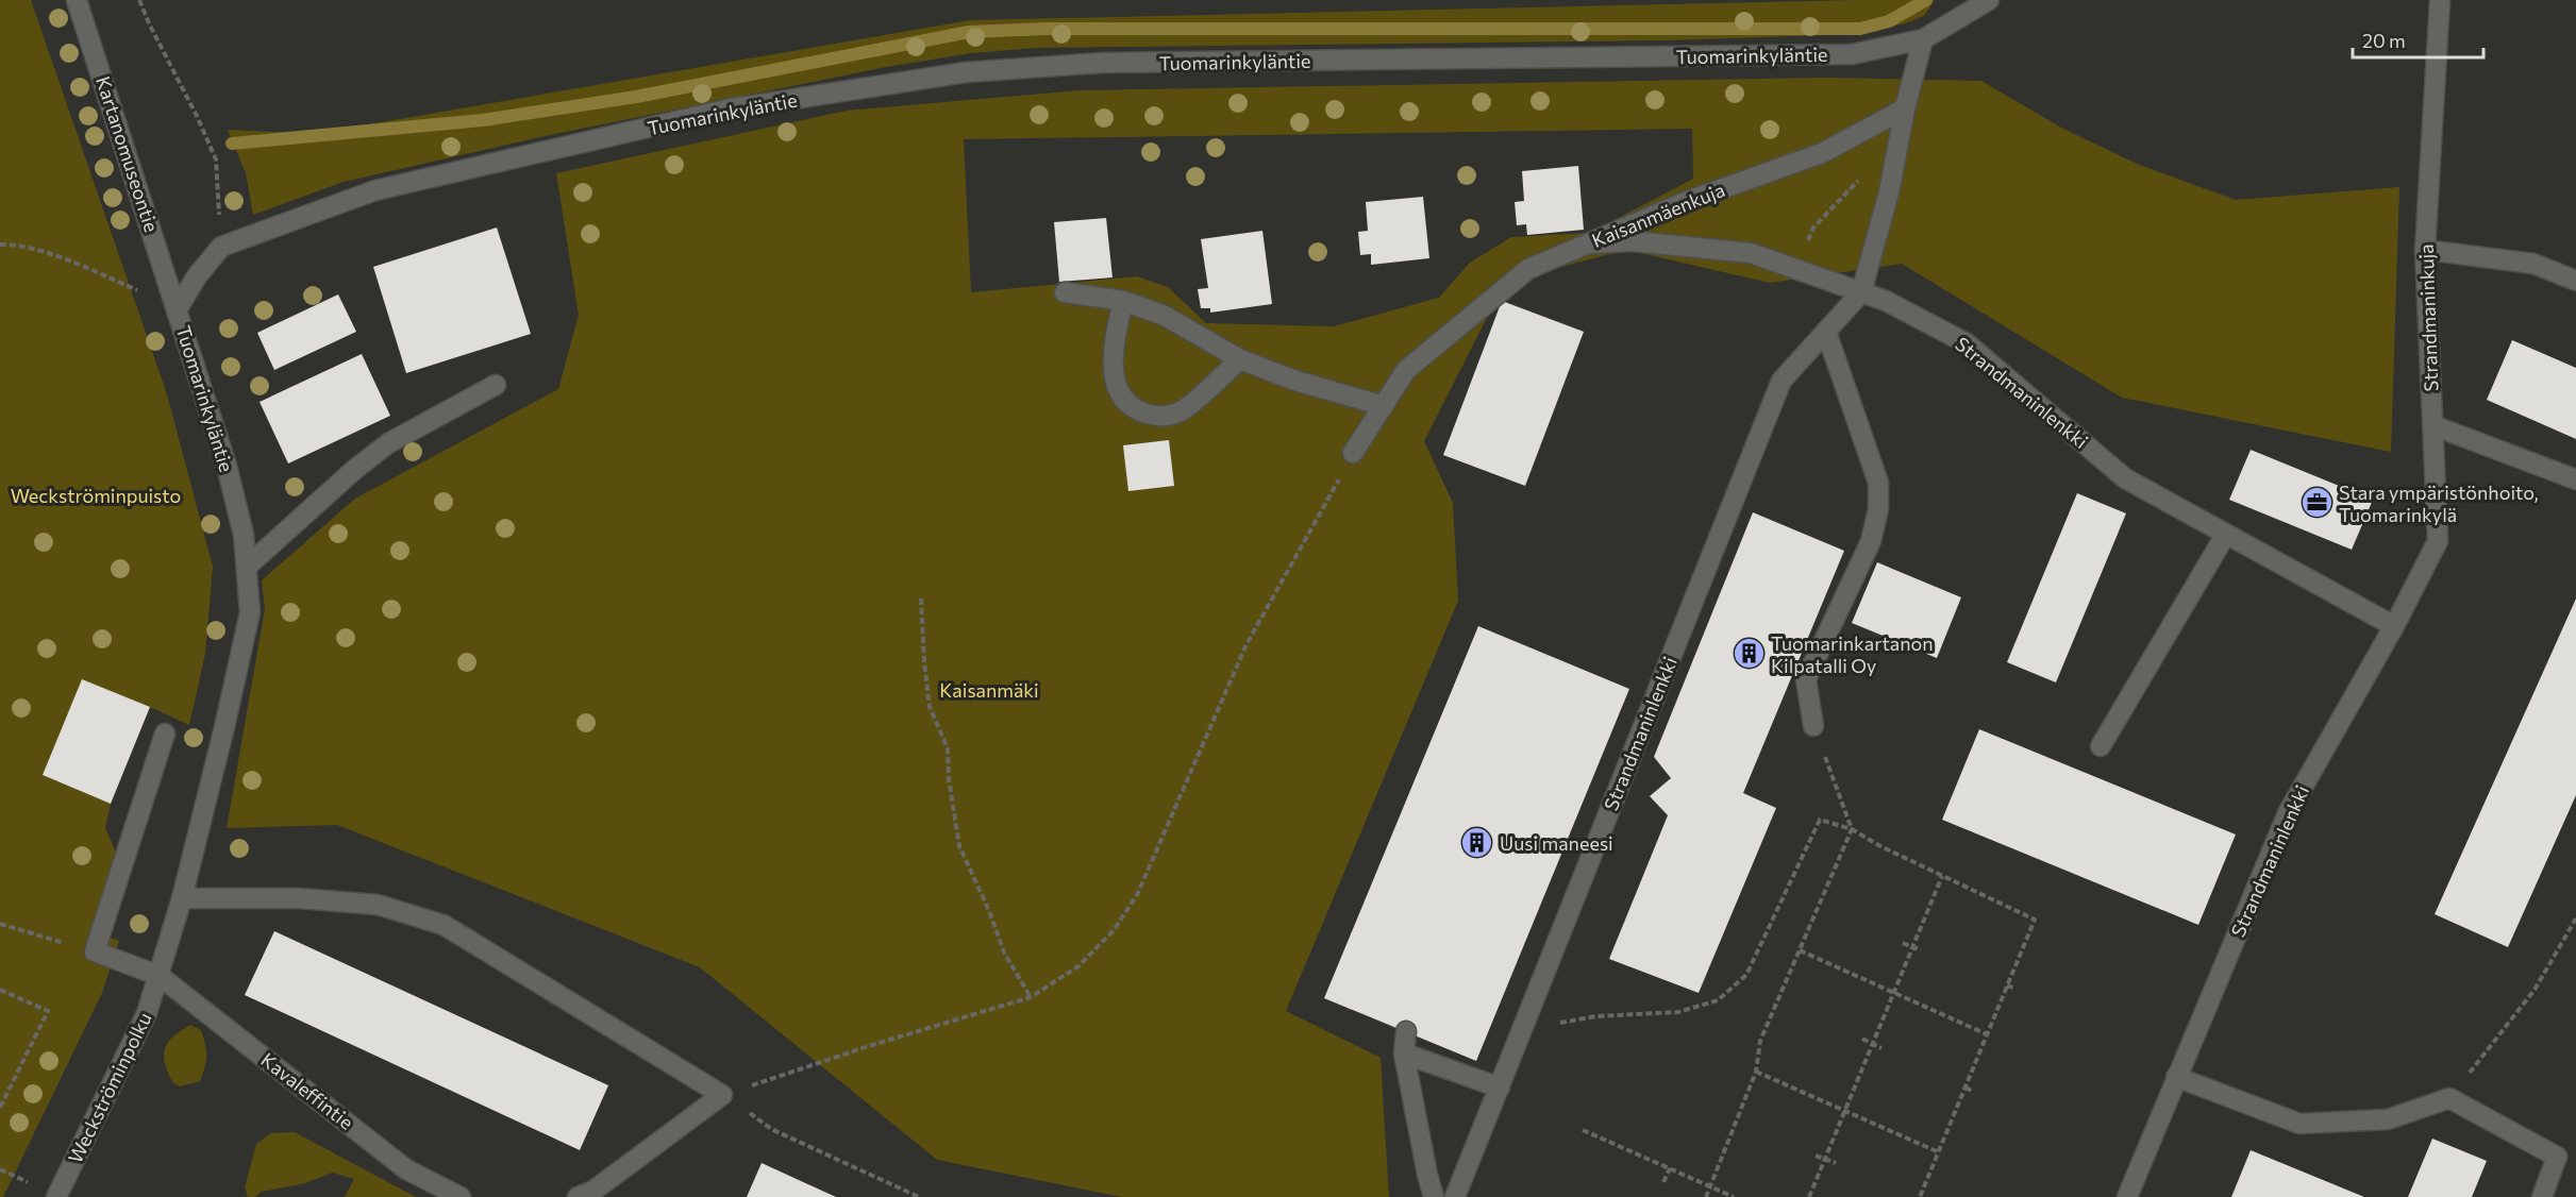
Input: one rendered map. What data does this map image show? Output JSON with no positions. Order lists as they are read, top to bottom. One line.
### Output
{"streets":{"street":["Tuomarinkyläntie","Kartanomuseontie","Kaisanmäenkuja","Strandmaninkuja","Strandmaninlenkki","Weckströminpolku","Kavaleffintie"]},"crossings":[["Tuomarinkyläntie","Kartanomuseontie"],["Tuomarinkyläntie","Weckströminpolku"],["Tuomarinkyläntie","Kavaleffintie"],["Strandmaninkuja","Strandmaninlenkki"],["Weckströminpolku","Kavaleffintie"]],"parks":["Weckströminpuisto","Kaisanmäki"],"places":{"office":["Stara ympäristönhoito, Tuomarinkylä"],"building":["Tuomarinkartanon Kilpatalli Oy","Uusi maneesi"]},"scale_bar":"20 m"}
